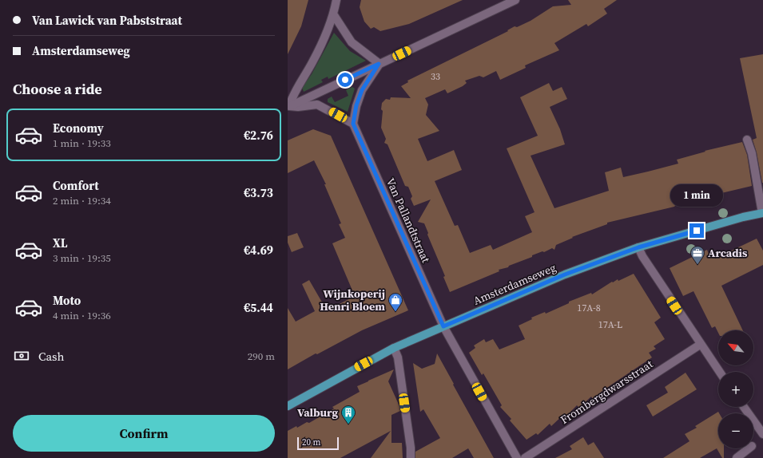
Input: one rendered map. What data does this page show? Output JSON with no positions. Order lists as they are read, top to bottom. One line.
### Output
{"streets":{"main road":["Amsterdamseweg"],"street":["Van Pallandtstraat","Frombergdwarsstraat"]},"crossings":[["Van Pallandtstraat","Amsterdamseweg"]],"places":{"office":["Arcadis"],"shop":["Wijnkoperij Henri Bloem"],"building":["Valburg"]},"house_numbers":["33","17A-8","17A-L"],"scale_bar":"20 m","north":"top left","page":{"banner":["Van Lawick van Pabststraat","Amsterdamseweg"],"heading":"Choose a ride","list":[{"name":"Economy","note":"1 min · 19:33","value":"€2.76"},{"name":"Comfort","note":"2 min · 19:34","value":"€3.73"},{"name":"XL","note":"3 min · 19:35","value":"€4.69"},{"name":"Moto","note":"4 min · 19:36","value":"€5.44"}],"bubble":"1 min","map_buttons":["+","−"],"pay":["Cash","290 m"],"buttons":"Confirm","scale":"20 m"}}
